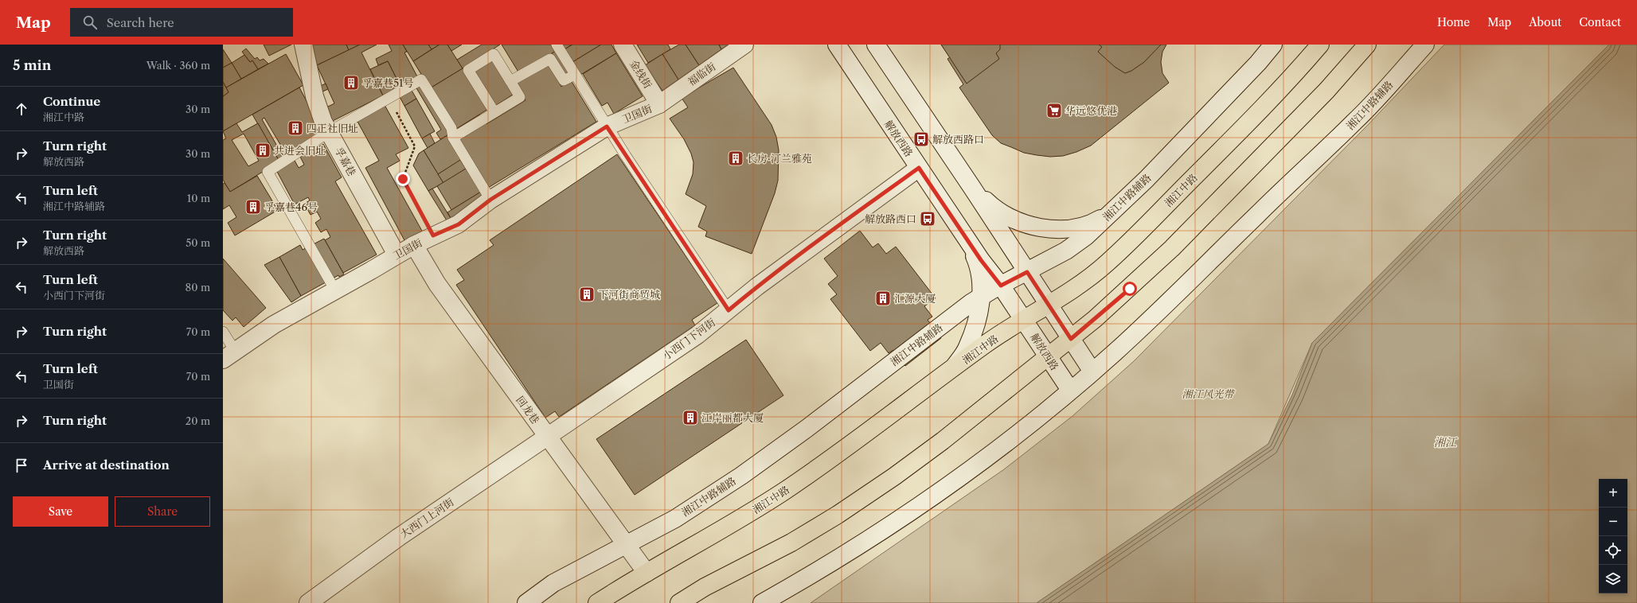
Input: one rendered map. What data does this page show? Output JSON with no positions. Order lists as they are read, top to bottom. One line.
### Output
{"streets":{"main road":["湘江中路"],"street":["金线街","福临街","湘江中路辅路","卫国街","解放西路","孚嘉巷","小西门下河街","回龙巷","大西门上河街"]},"crossings":[["金线街","福临街"],["金线街","卫国街"],["福临街","卫国街"],["湘江中路辅路","解放西路"],["湘江中路辅路","回龙巷"],["卫国街","孚嘉巷"],["卫国街","回龙巷"],["解放西路","湘江中路"],["解放西路","小西门下河街"],["湘江中路","回龙巷"],["小西门下河街","回龙巷"],["小西门下河街","大西门上河街"],["回龙巷","大西门上河街"]],"water":["湘江"],"parks":["湘江风光带"],"places":{"building":["孚嘉巷51号","四正社旧址","共进会旧址","长房·汀兰雅苑","孚嘉巷46号","下河街商贸城","汇源大厦","江岸丽都大厦"],"supermarket":["华远悠优港"],"bus stop":["解放西路口","解放路西口"]},"page":{"header":"Map","search":"Search here","nav":["Home","Map","About","Contact"],"heading":["5 min","Walk · 360 m"],"list":[["Continue","湘江中路","30 m"],["Turn right","解放西路","30 m"],["Turn left","湘江中路辅路","10 m"],["Turn right","解放西路","50 m"],["Turn left","小西门下河街","80 m"],["Turn right","70 m"],["Turn left","卫国街","70 m"],["Turn right","20 m"],"Arrive at destination"],"map_buttons":["+","−"],"buttons":["Save","Share"]}}
